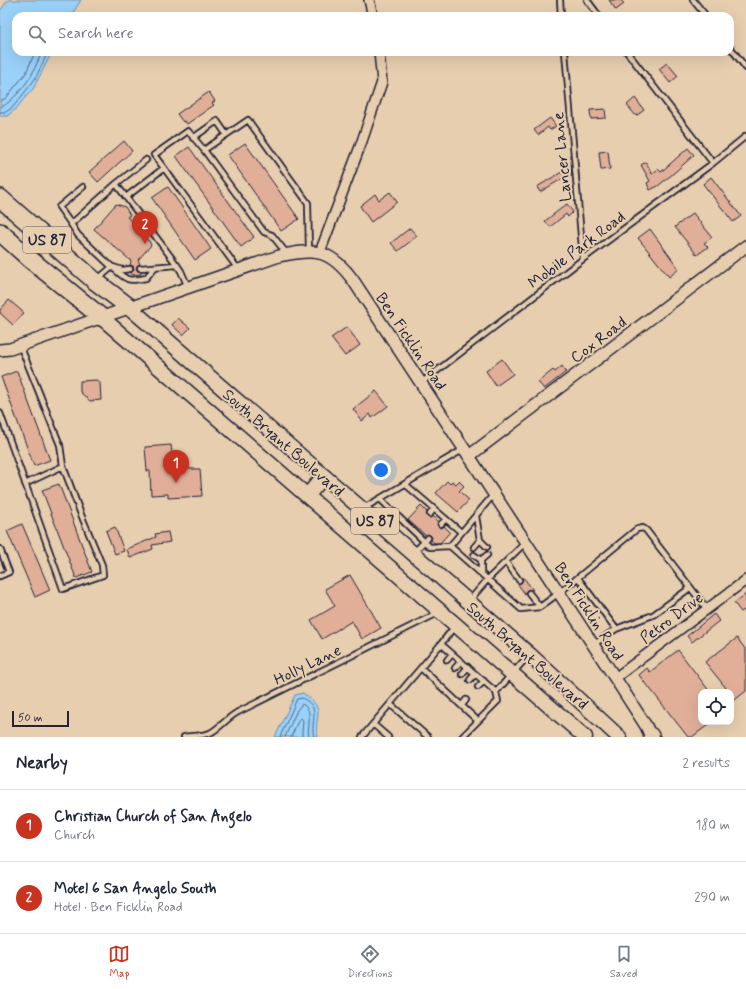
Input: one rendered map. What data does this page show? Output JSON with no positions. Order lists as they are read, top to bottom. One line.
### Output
{"streets":{"highway":["US 87","South Bryant Boulevard"],"street":["Cox Road","Ben Ficklin Road","Petro Drive"],"lane":["Lancer Lane","Mobile Park Road","Holly Lane"]},"crossings":[["Lancer Lane","Mobile Park Road"],["Mobile Park Road","Ben Ficklin Road"],["Cox Road","Ben Ficklin Road"],["Ben Ficklin Road","Petro Drive"],["South Bryant Boulevard","Holly Lane"]],"scale_bar":"50 m","page":{"search":"Search here","pins":["2","1"],"scale":"50 m","heading":["Nearby","2 results"],"list":[{"mark":"1","name":"Christian Church of San Angelo","note":"Church","value":"180 m"},{"mark":"2","name":"Motel 6 San Angelo South","note":"Hotel · Ben Ficklin Road","value":"290 m"}],"nav":["Map","Directions","Saved"]}}
